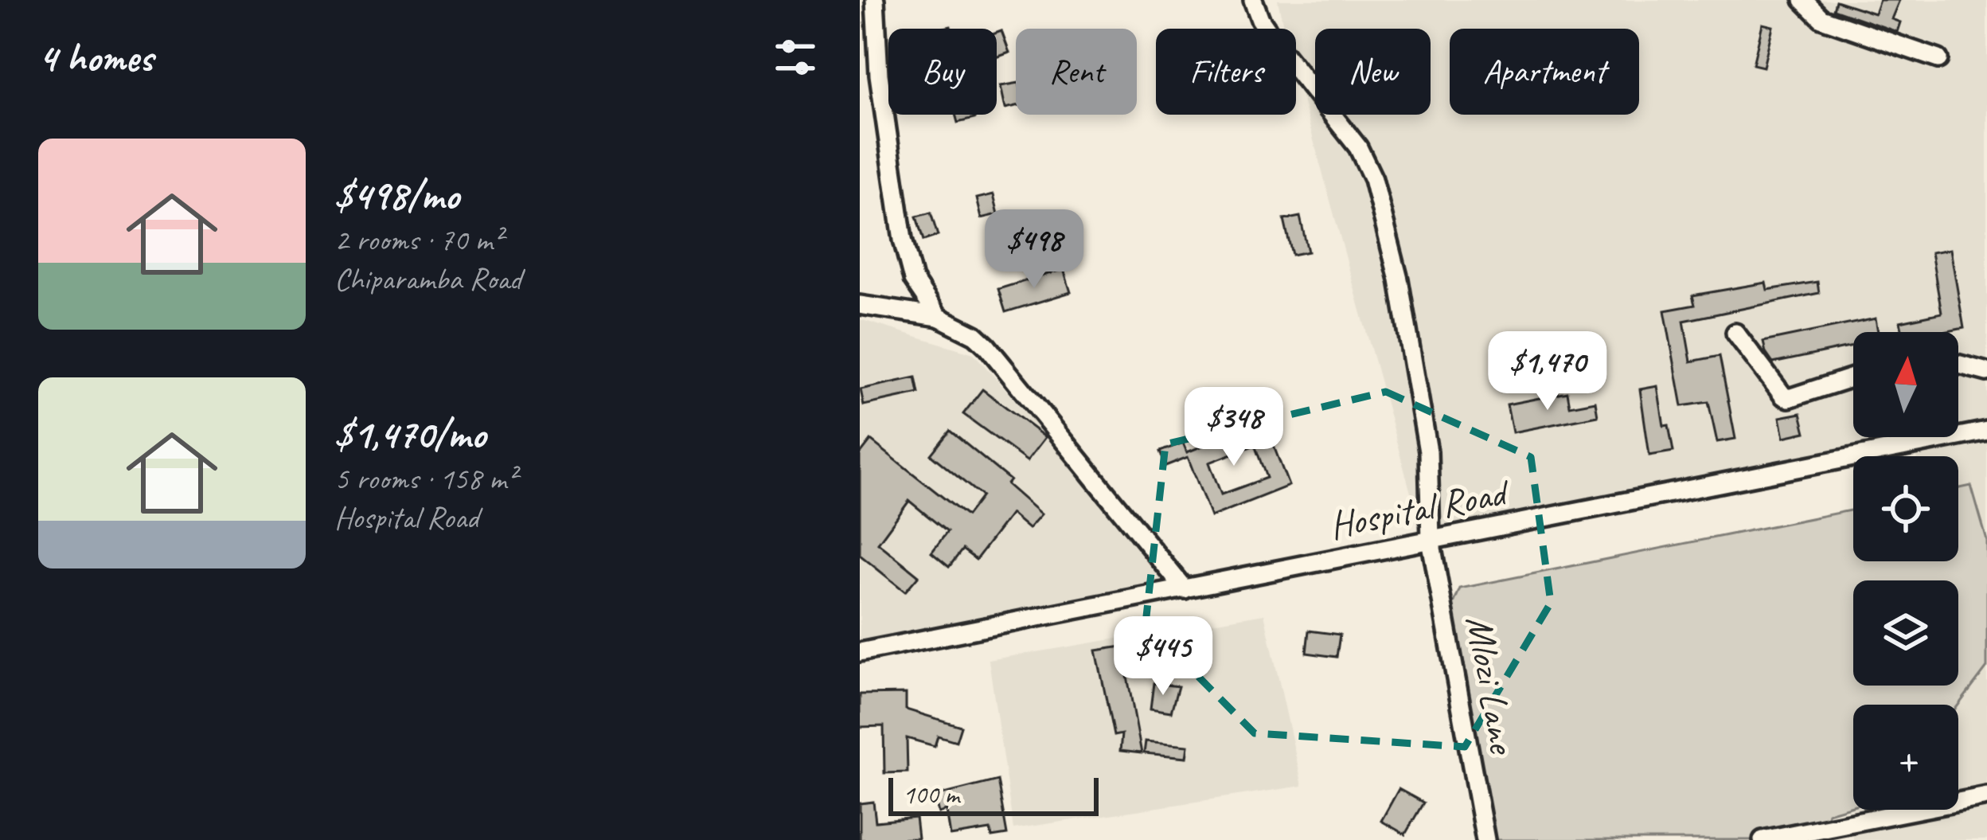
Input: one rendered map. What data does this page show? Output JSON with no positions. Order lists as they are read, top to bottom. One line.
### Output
{"streets":{"street":["Hospital Road","Mlozi Lane"]},"crossings":[["Hospital Road","Mlozi Lane"]],"scale_bar":"100 m","north":"top","page":{"heading":"4 homes","chip":["Buy","Rent","Filters","New","Apartment"],"list":[{"name":"$498/mo","note":"2 rooms · 70 m² · Chiparamba Road"},{"name":"$1,470/mo","note":"5 rooms · 158 m² · Hospital Road"}],"price":["$498","$1,470","$348","$445"],"map_buttons":"+","scale":"100 m"}}
